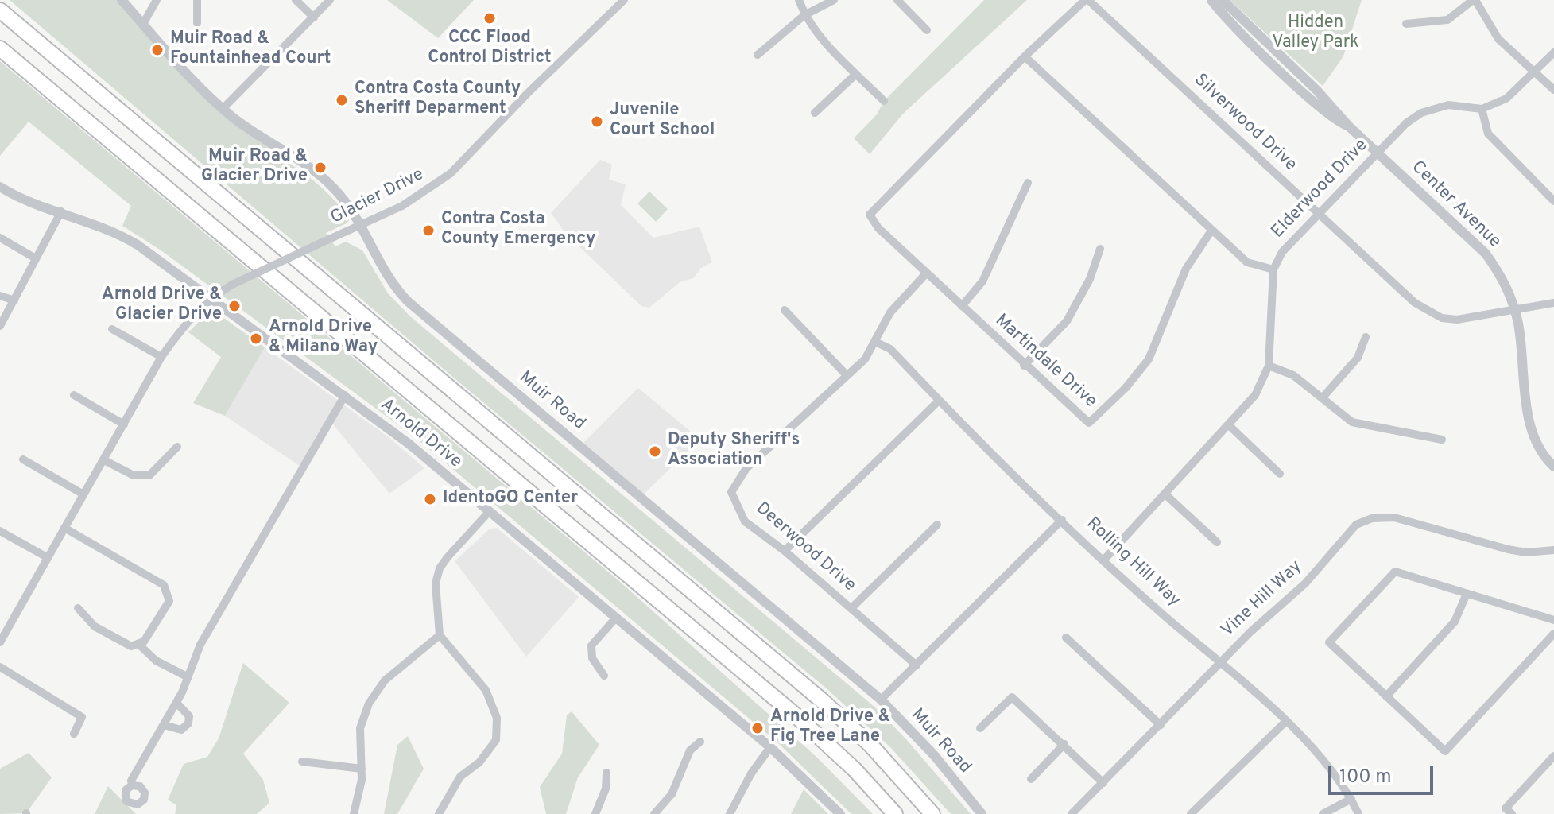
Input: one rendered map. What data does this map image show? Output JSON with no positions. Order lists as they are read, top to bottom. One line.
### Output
{"streets":{"street":["Silverwood Drive","Elderwood Drive","Glacier Drive","Center Avenue","Martindale Drive","Muir Road","Arnold Drive","Deerwood Drive","Rolling Hill Way","Vine Hill Way"]},"crossings":[["Silverwood Drive","Elderwood Drive"],["Silverwood Drive","Center Avenue"],["Elderwood Drive","Center Avenue"],["Glacier Drive","Muir Road"],["Glacier Drive","Arnold Drive"],["Martindale Drive","Deerwood Drive"],["Deerwood Drive","Rolling Hill Way"],["Rolling Hill Way","Vine Hill Way"]],"parks":["Hidden Valley Park"],"places":["CCC Flood Control District","Muir Road & Fountainhead Court","Contra Costa County Sheriff Deparment","Juvenile Court School","Muir Road & Glacier Drive","Contra Costa County Emergency","Arnold Drive & Glacier Drive","Arnold Drive & Milano Way","Deputy Sheriff's Association","IdentoGO Center","Arnold Drive & Fig Tree Lane"],"scale_bar":"100 m"}
